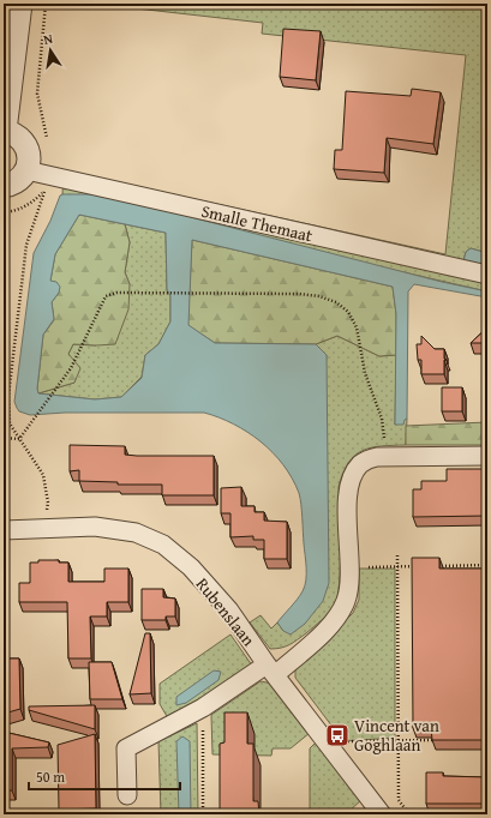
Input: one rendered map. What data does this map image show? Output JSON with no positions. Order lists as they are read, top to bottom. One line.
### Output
{"streets":{"street":["Smalle Themaat","Rubenslaan"]},"places":{"bus stop":["Vincent van Goghlaan"]},"scale_bar":"50 m","north":"top"}
